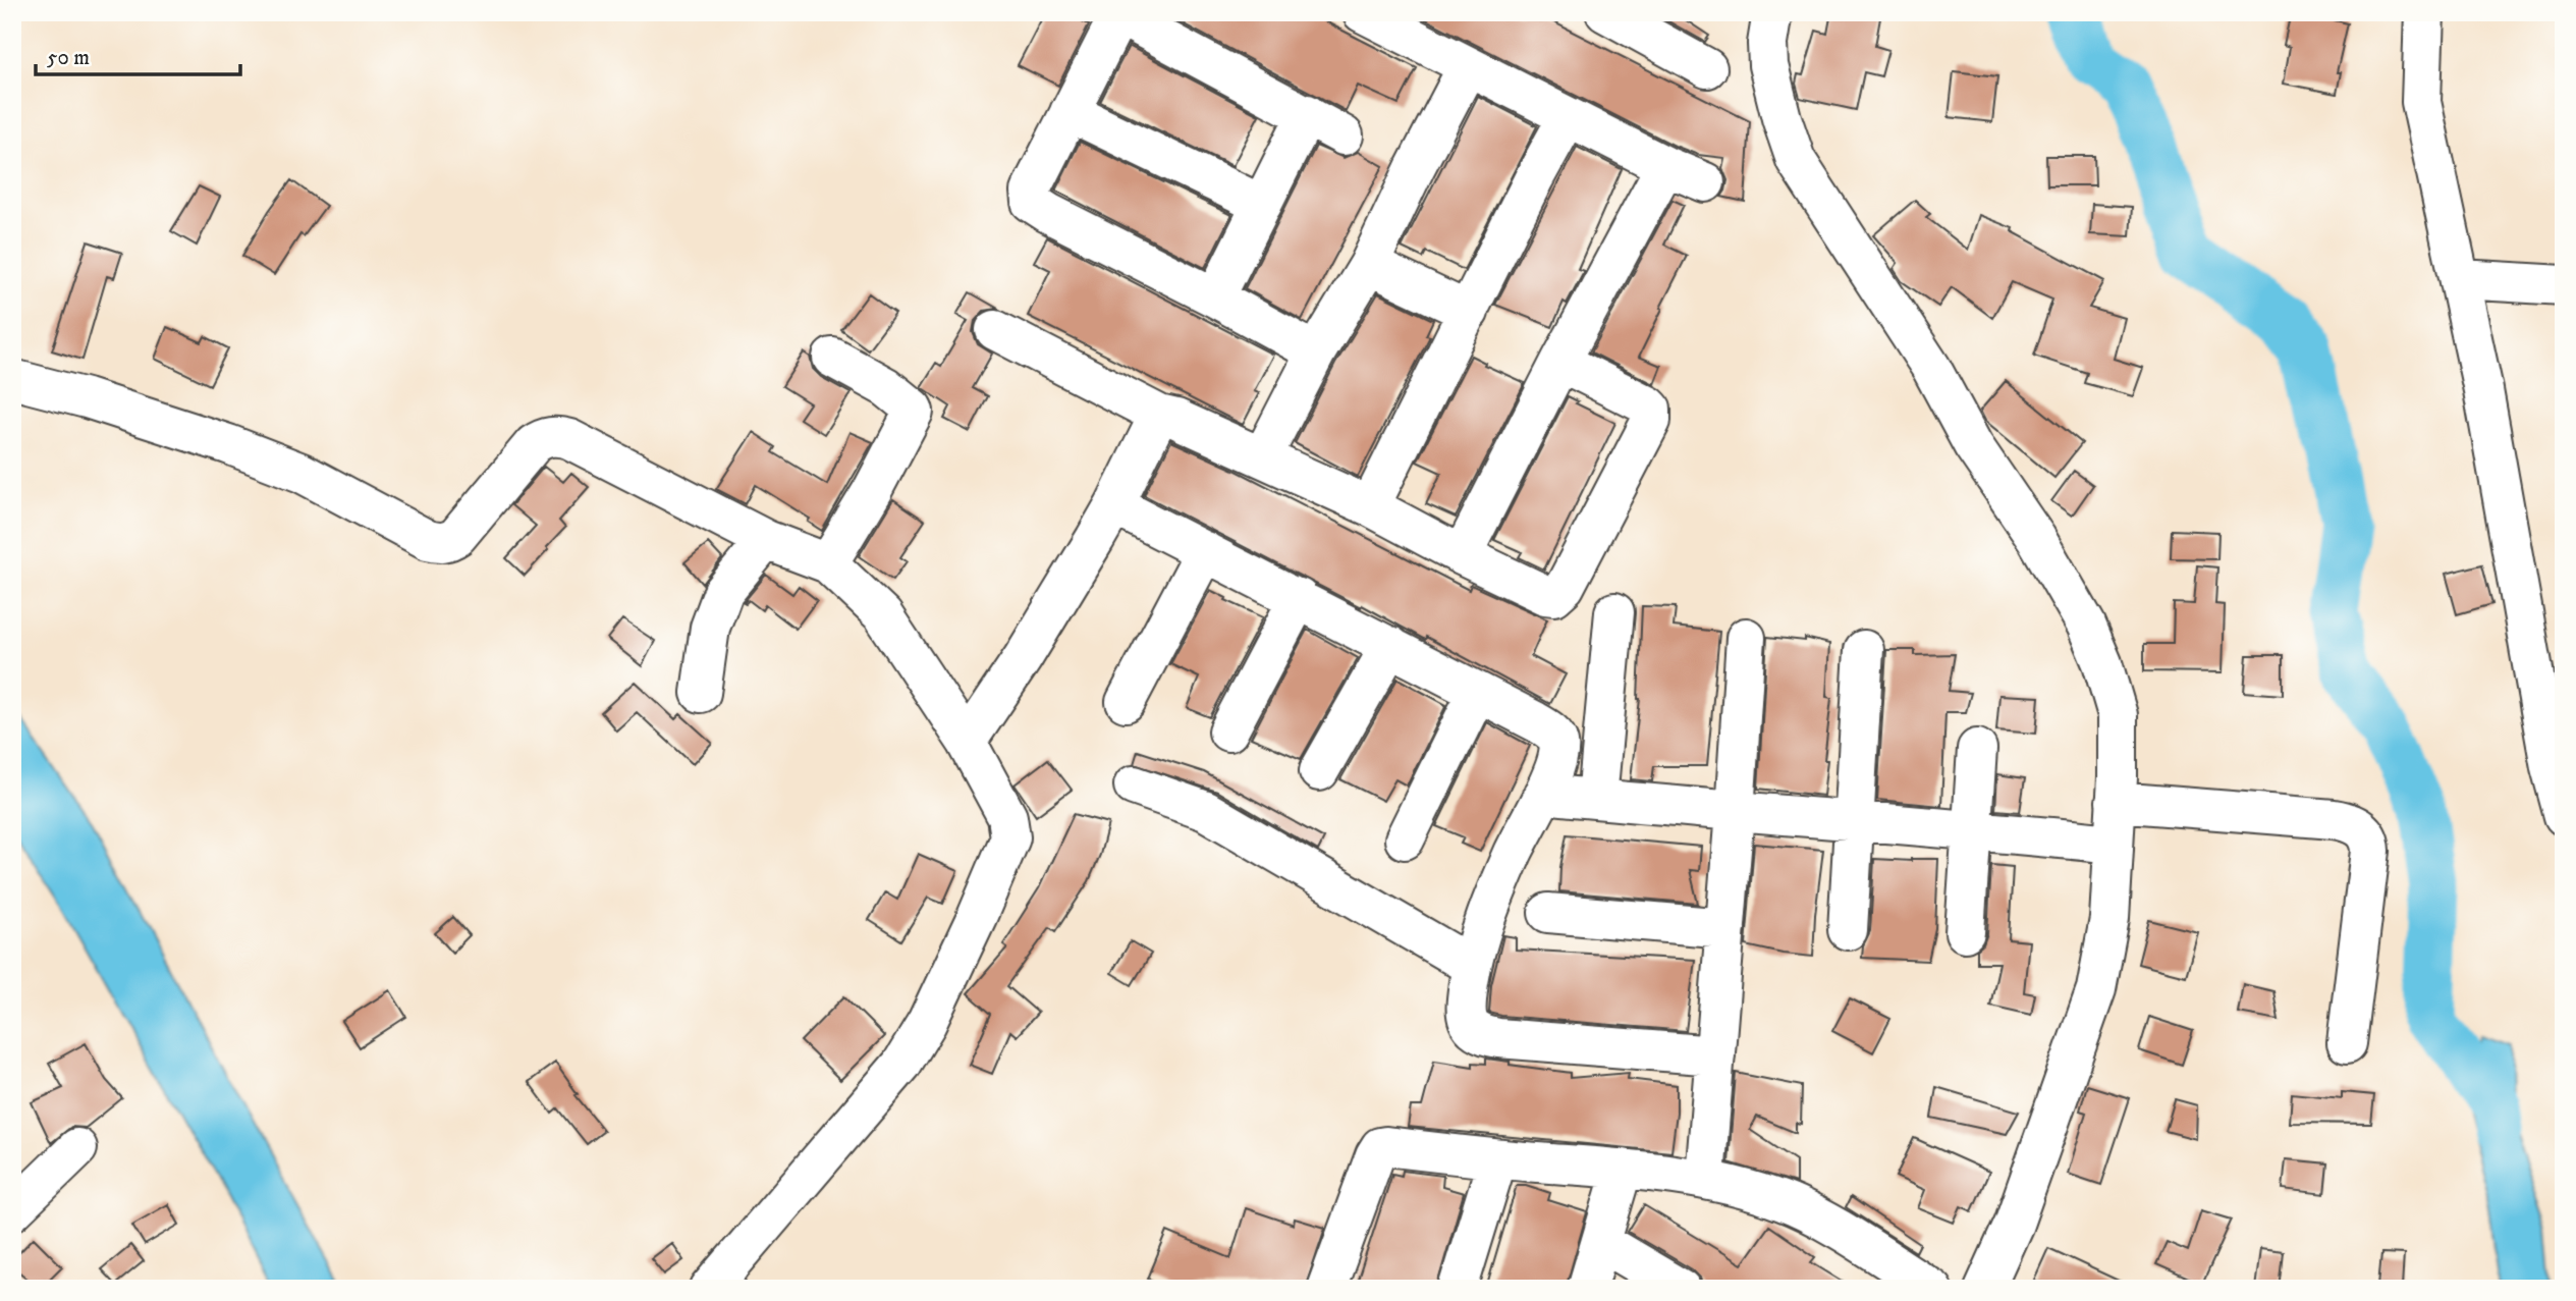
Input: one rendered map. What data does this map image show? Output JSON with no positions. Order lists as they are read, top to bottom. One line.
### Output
{"scale_bar":"50 m"}
